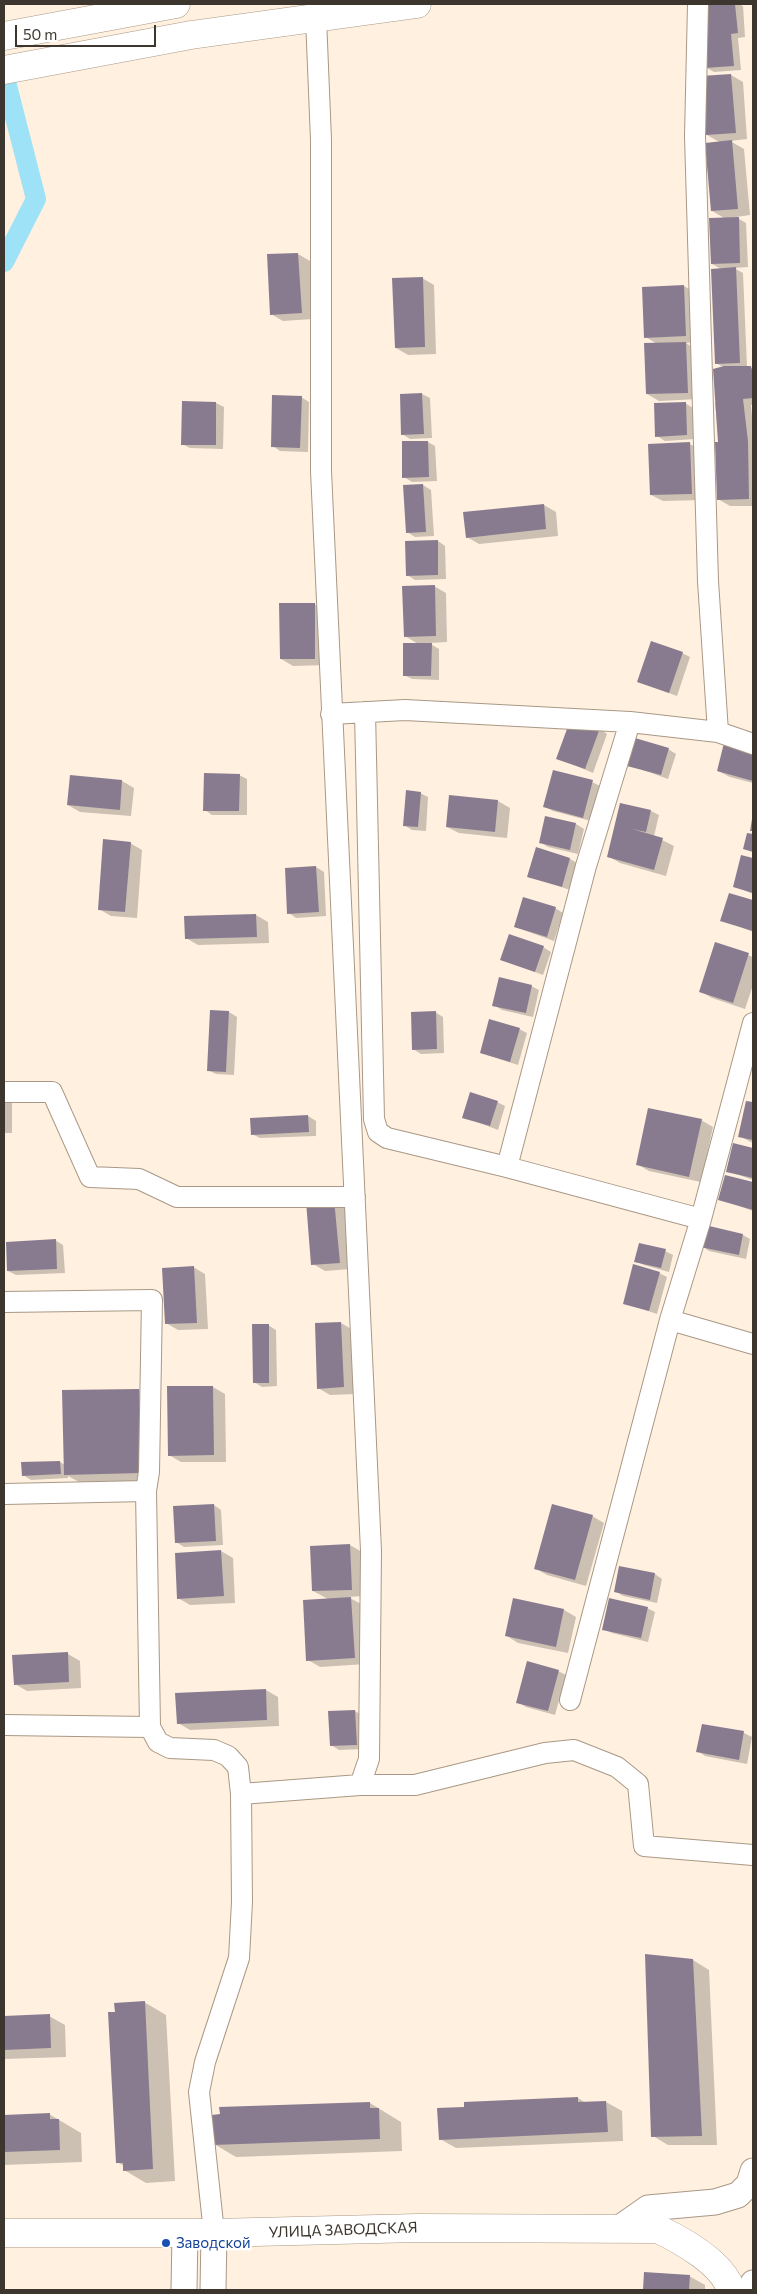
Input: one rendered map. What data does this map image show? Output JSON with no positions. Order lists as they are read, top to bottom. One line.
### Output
{"streets":{"main road":["УЛИЦА ЗАВОДСКАЯ"]},"places":["Заводской"],"scale_bar":"50 m"}
